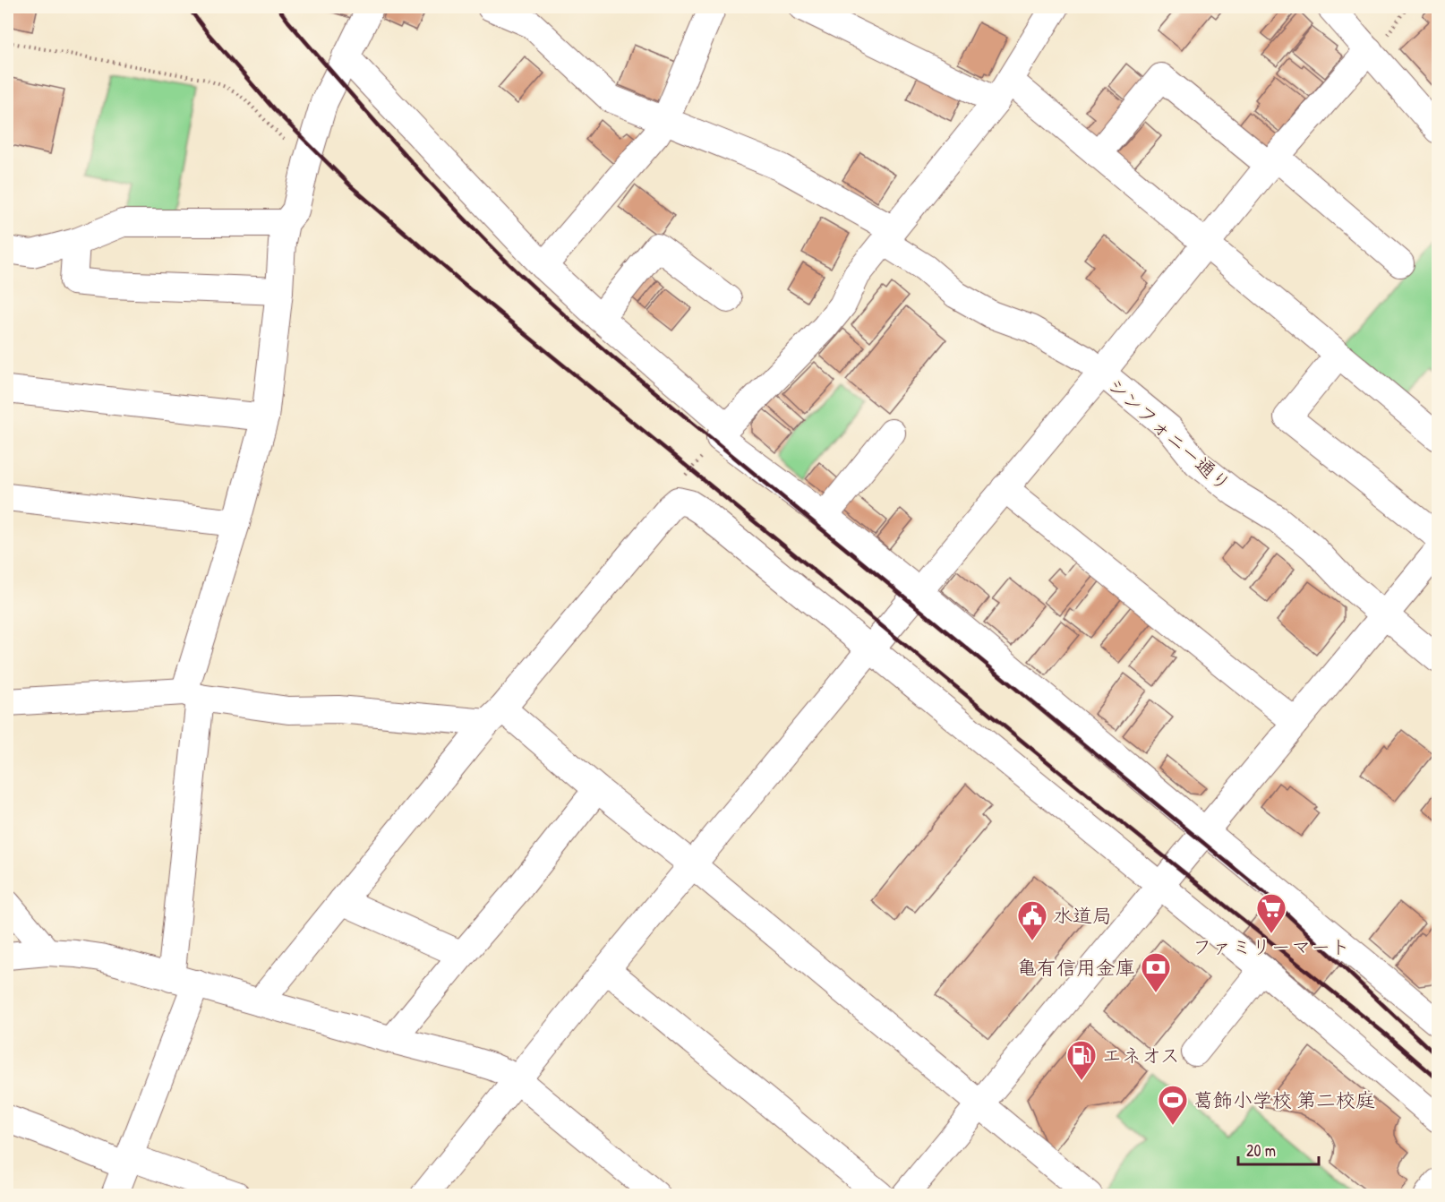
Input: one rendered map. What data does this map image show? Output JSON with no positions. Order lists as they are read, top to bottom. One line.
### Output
{"streets":{"street":["シンフォニー通り"]},"places":{"supermarket":["ファミリーマート"],"public building":["水道局"],"bank":["亀有信用金庫"],"fuel station":["エネオス"],"sports":["葛飾小学校 第二校庭"]},"scale_bar":"20 m"}
